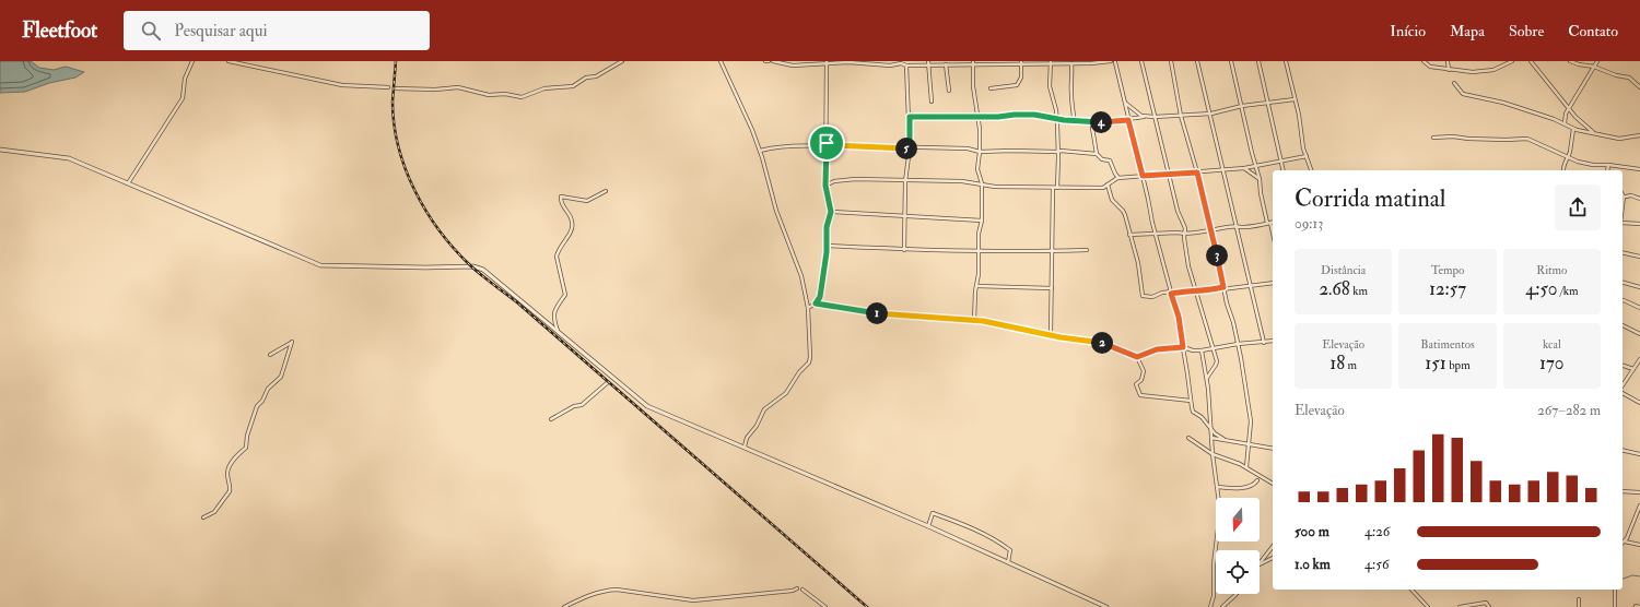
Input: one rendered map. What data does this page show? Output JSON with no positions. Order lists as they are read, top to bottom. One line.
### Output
{"north":"bottom","page":{"header":"Fleetfoot","search":"Pesquisar aqui","nav":["Início","Mapa","Sobre","Contato"],"pins":["4","5","3","1","2"],"heading":["Corrida matinal","09:13"],"stats":[["Distância","2.68 km"],["Tempo","12:57"],["Ritmo","4:50 /km"],["Elevação","18 m"],["Batimentos","151 bpm"],["kcal","170"]],"chart":["Elevação","267–282 m"],"list":[{"name":"500 m","note":"4:26"},{"name":"1.0 km","note":"4:56"}]}}
